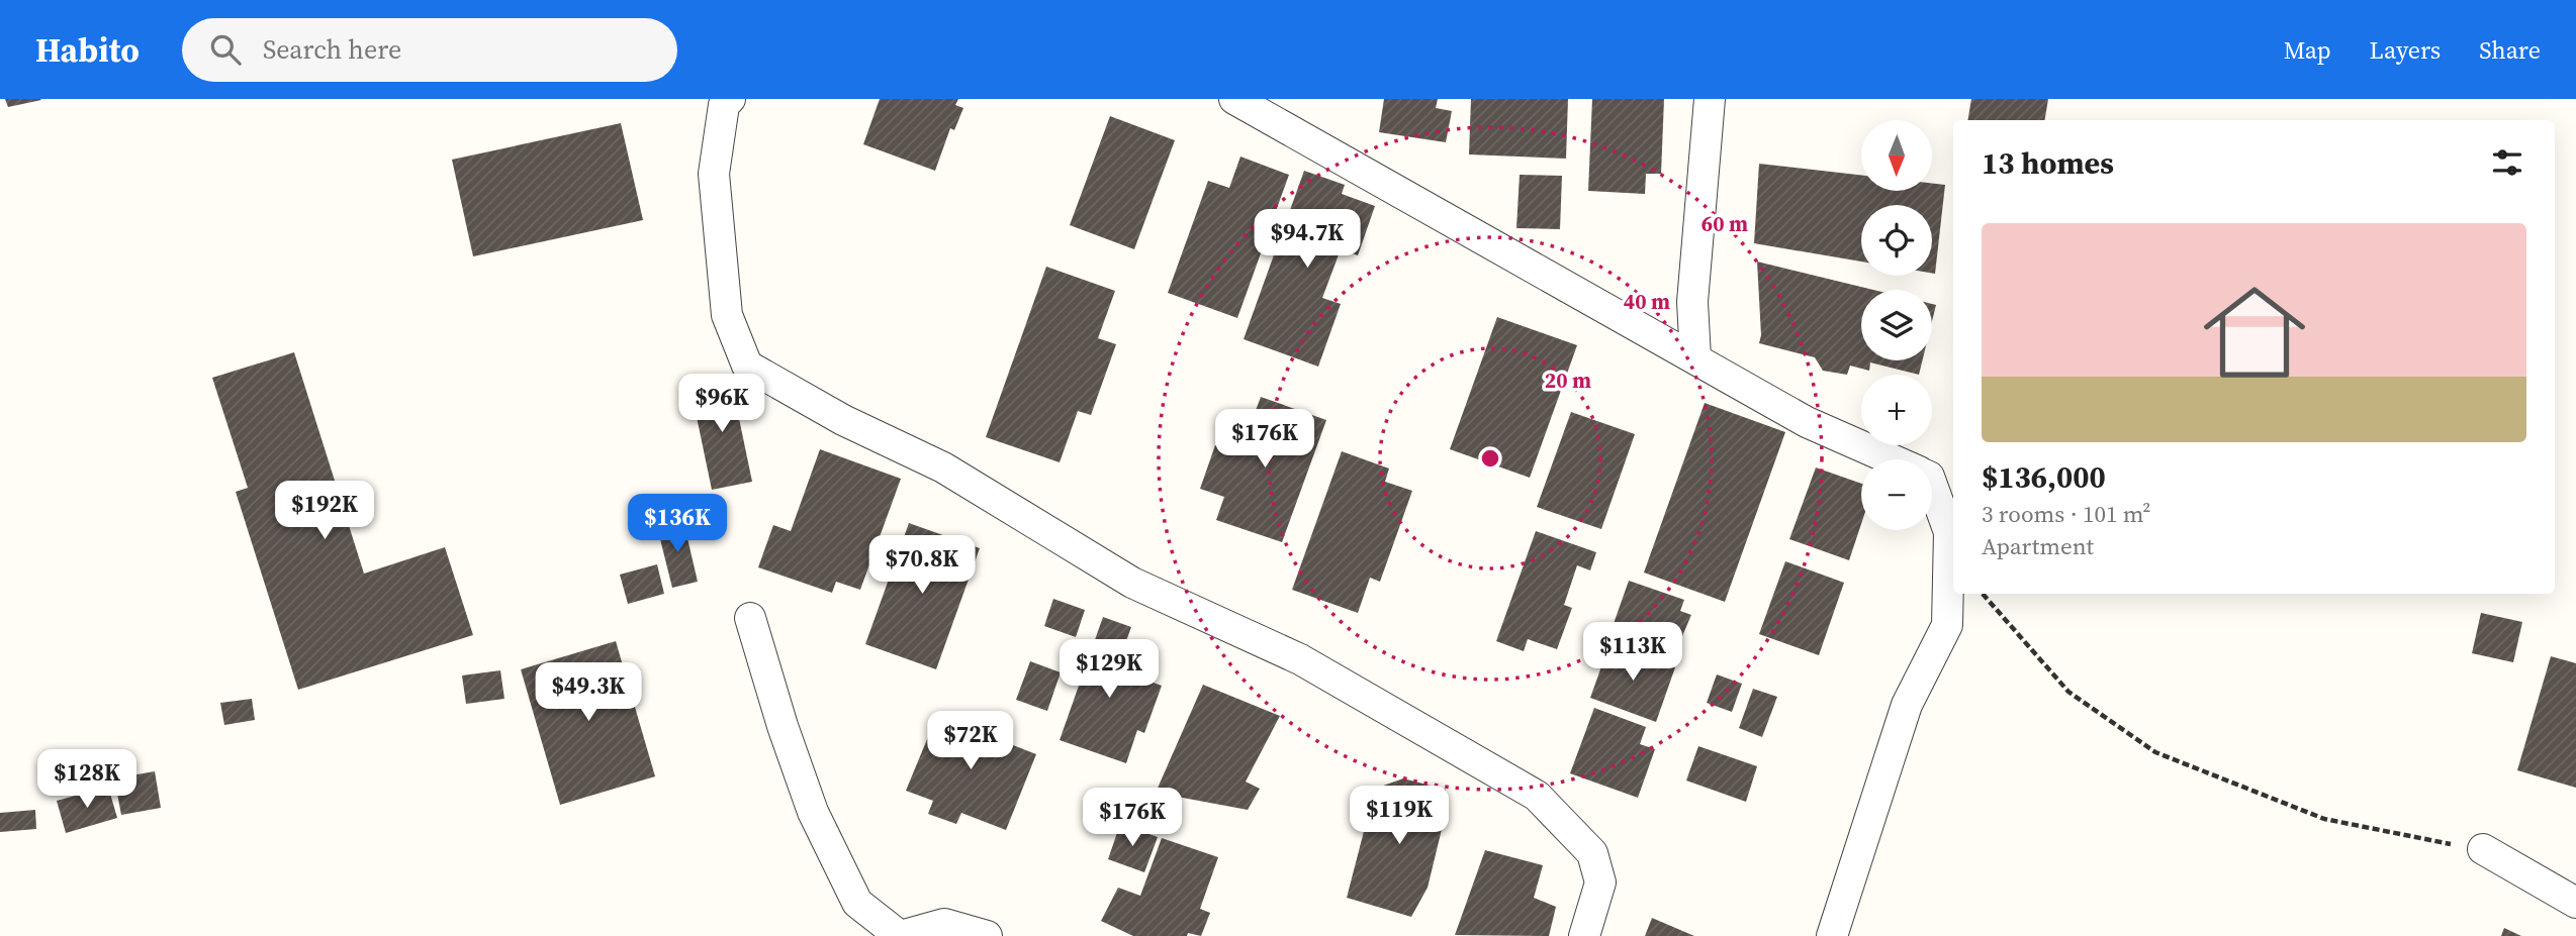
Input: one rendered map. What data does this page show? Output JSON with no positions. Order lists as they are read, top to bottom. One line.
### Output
{"north":"bottom","page":{"header":"Habito","search":"Search here","nav":["Map","Layers","Share"],"map_buttons":["+","−"],"heading":"13 homes","list":[{"name":"$136,000","note":"3 rooms · 101 m² · Apartment"}],"price":["$94.7K","$96K","$176K","$192K","$136K","$70.8K","$113K","$129K","$49.3K","$72K","$128K","$119K","$176K"]},"rings":["60 m","40 m","20 m"]}
